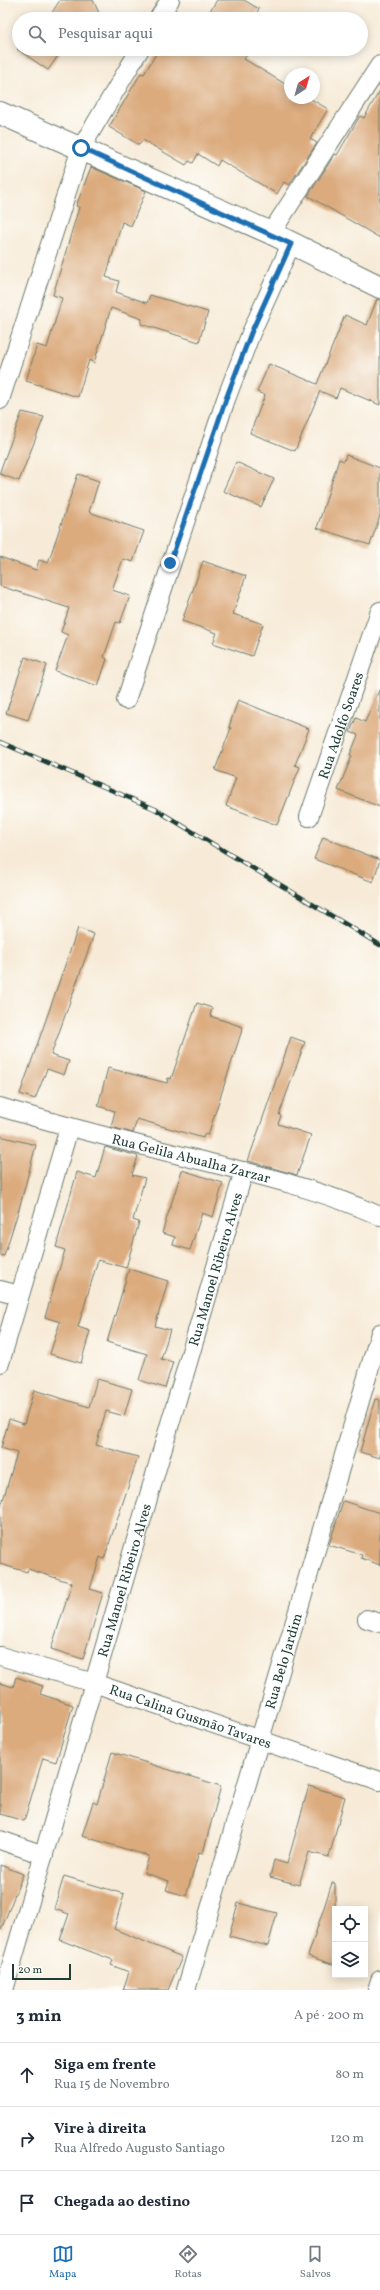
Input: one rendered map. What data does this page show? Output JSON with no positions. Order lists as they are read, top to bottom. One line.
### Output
{"streets":{"street":["Rua Adolfo Soares","Rua Gelila Abualha Zarzar","Rua Manoel Ribeiro Alves","Rua Belo Jardim","Rua Calina Gusmão Tavares"]},"crossings":[["Rua Gelila Abualha Zarzar","Rua Manoel Ribeiro Alves"],["Rua Manoel Ribeiro Alves","Rua Calina Gusmão Tavares"],["Rua Belo Jardim","Rua Calina Gusmão Tavares"]],"scale_bar":"20 m","north":"top right","page":{"search":"Pesquisar aqui","scale":"20 m","heading":["3 min","A pé · 200 m"],"list":[["Siga em frente","Rua 15 de Novembro","80 m"],["Vire à direita","Rua Alfredo Augusto Santiago","120 m"],"Chegada ao destino"],"nav":["Mapa","Rotas","Salvos"]}}
